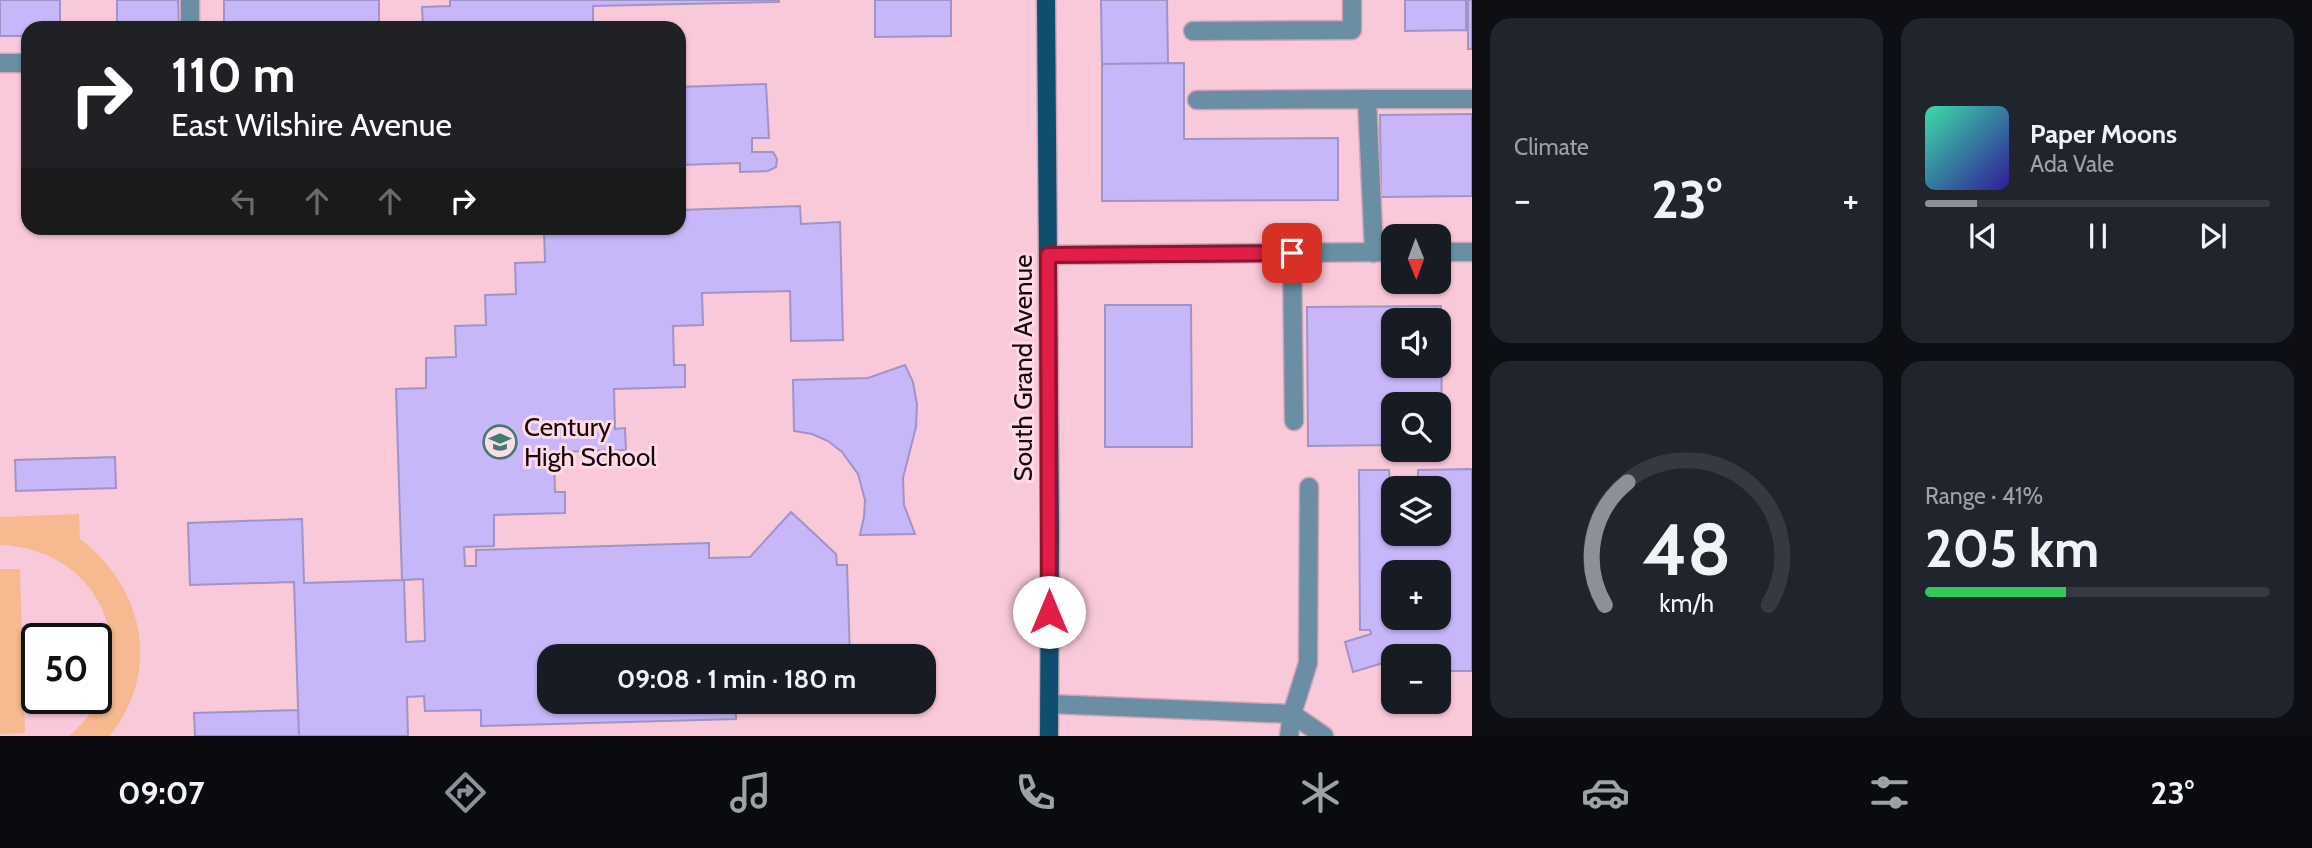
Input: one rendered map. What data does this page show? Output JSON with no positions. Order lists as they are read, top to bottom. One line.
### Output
{"streets":{"main road":["South Grand Avenue"]},"places":{"school or university":["Century High School"]},"north":"bottom","page":{"tile":["Climate",["Range · 41%","205 km"]],"turn":["110 m","East Wilshire Avenue"],"song":["Paper Moons","Ada Vale"],"heat":["−","23°","+"],"map_buttons":["+","−"],"limit":"50","trip":"09:08 · 1 min · 180 m","tabs":["09:07","23°"],"gauge":["48","km/h"]}}
